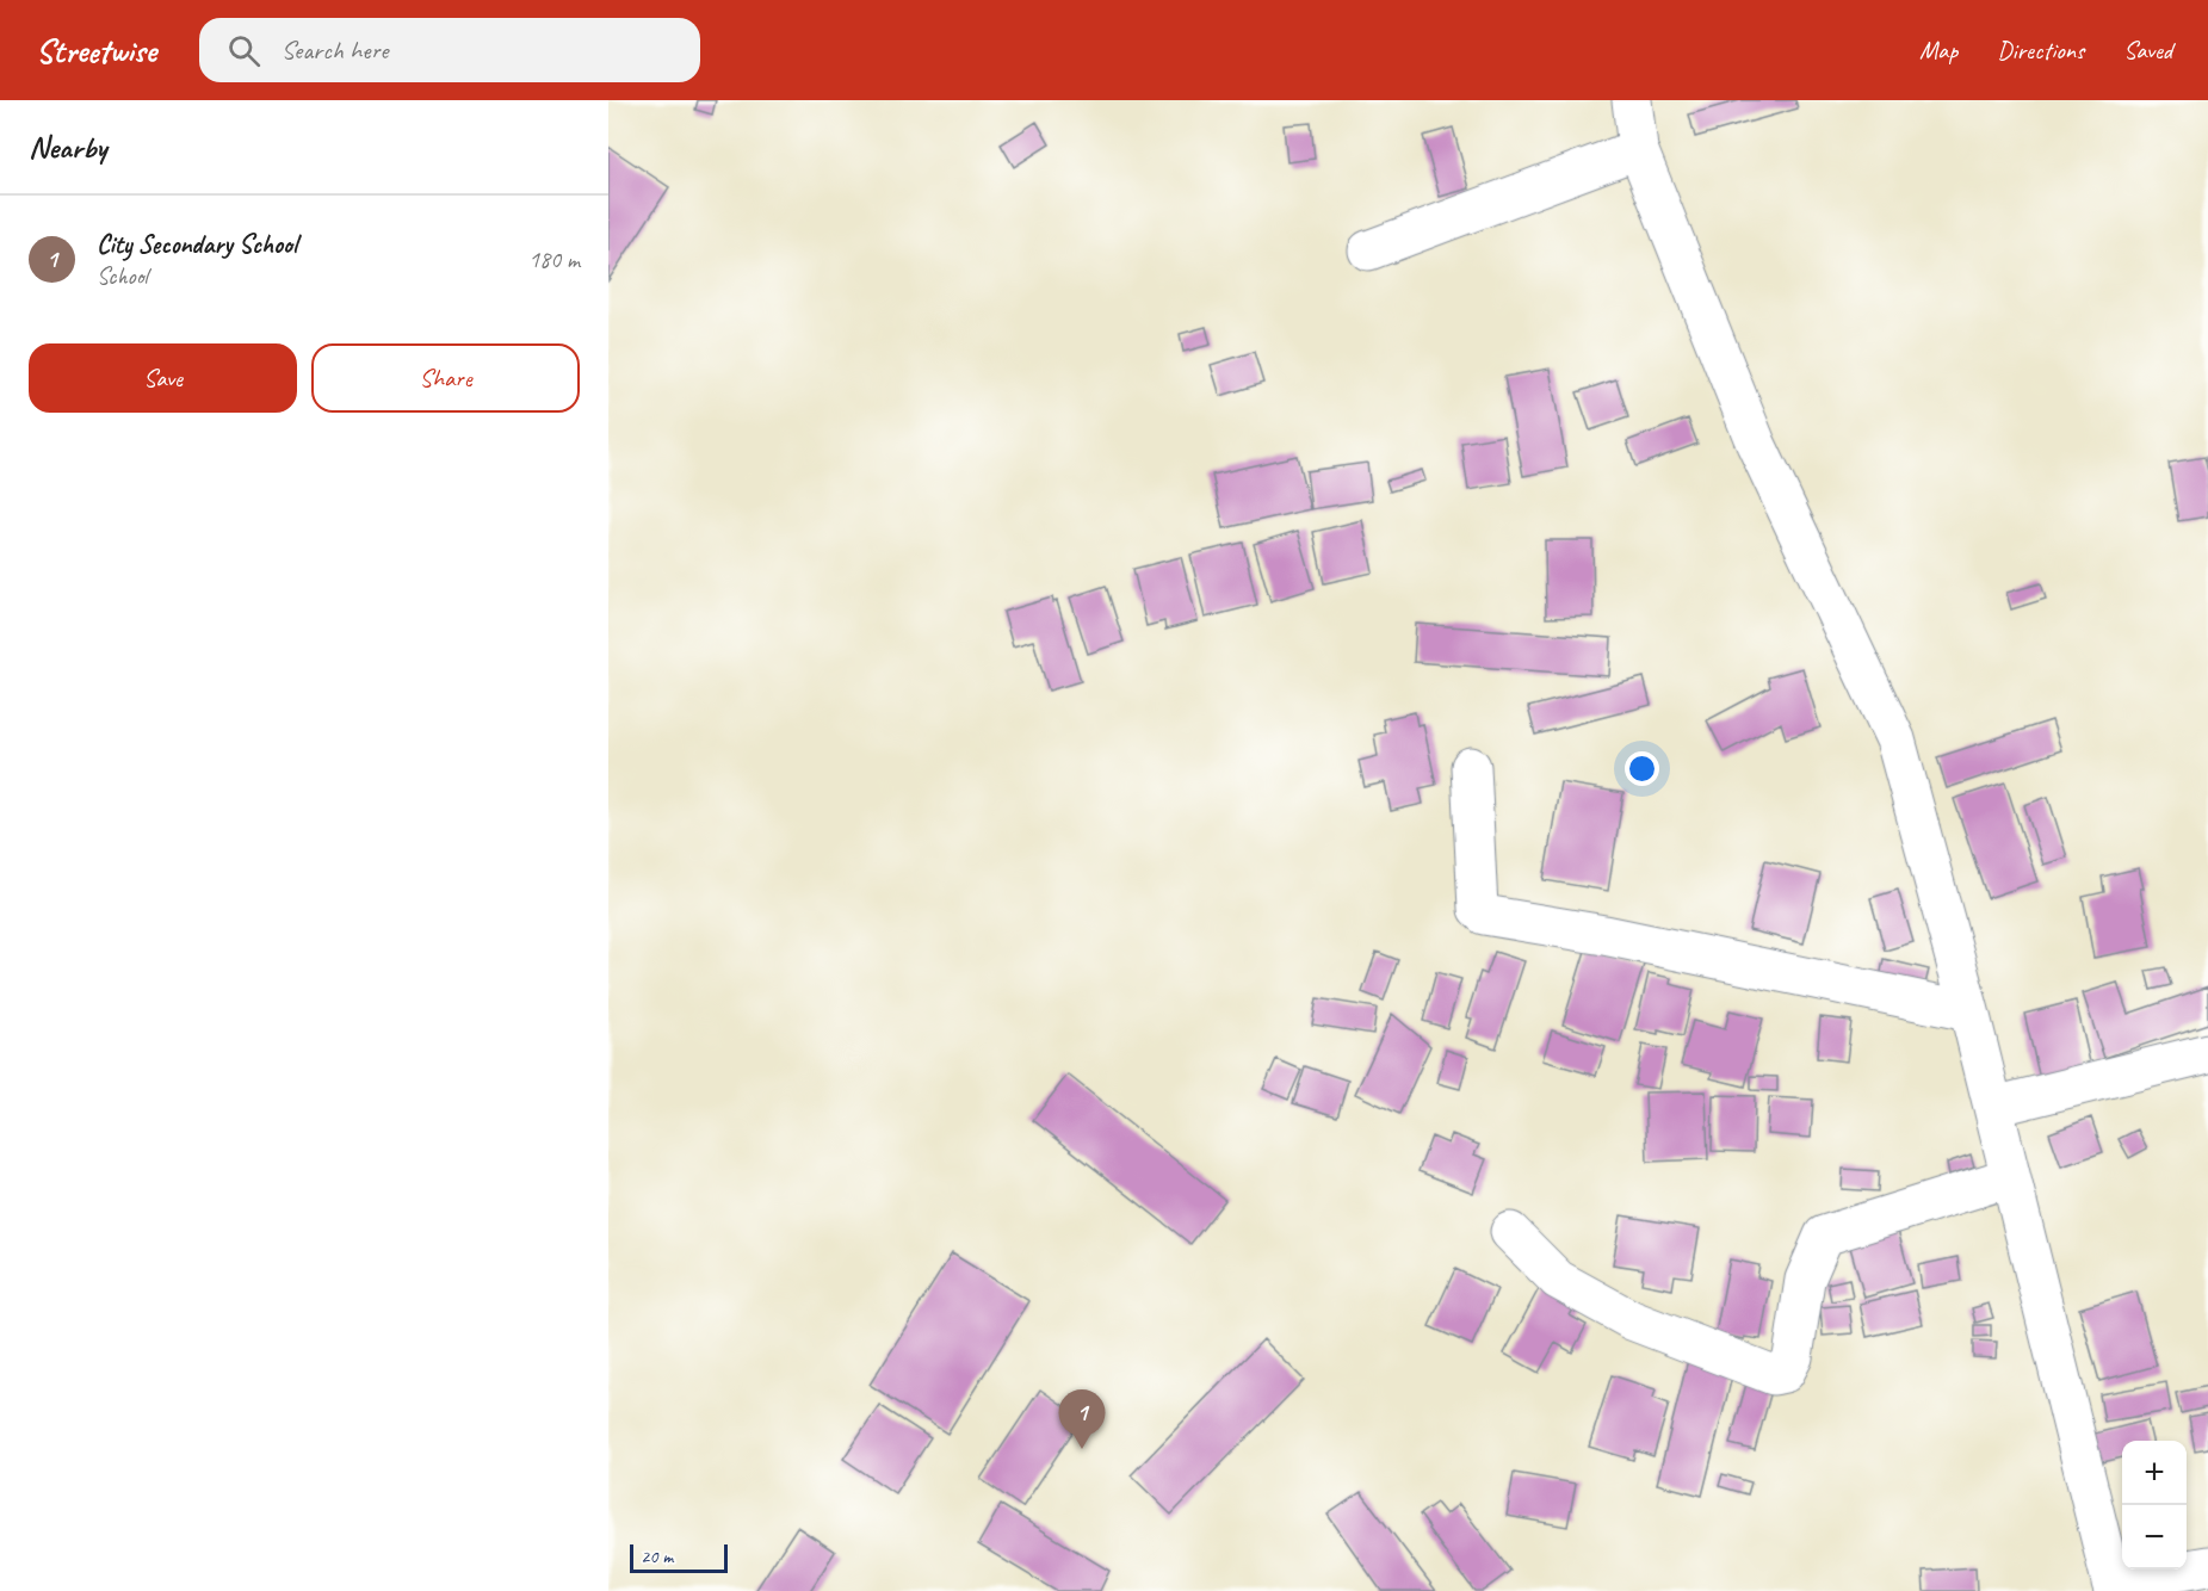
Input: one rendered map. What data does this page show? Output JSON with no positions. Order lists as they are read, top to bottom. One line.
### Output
{"scale_bar":"20 m","page":{"header":"Streetwise","search":"Search here","nav":["Map","Directions","Saved"],"heading":"Nearby","list":[{"mark":"1","name":"City Secondary School","note":"School","value":"180 m"}],"buttons":["Save","Share"],"pins":"1","map_buttons":["+","−"],"scale":"20 m"}}
